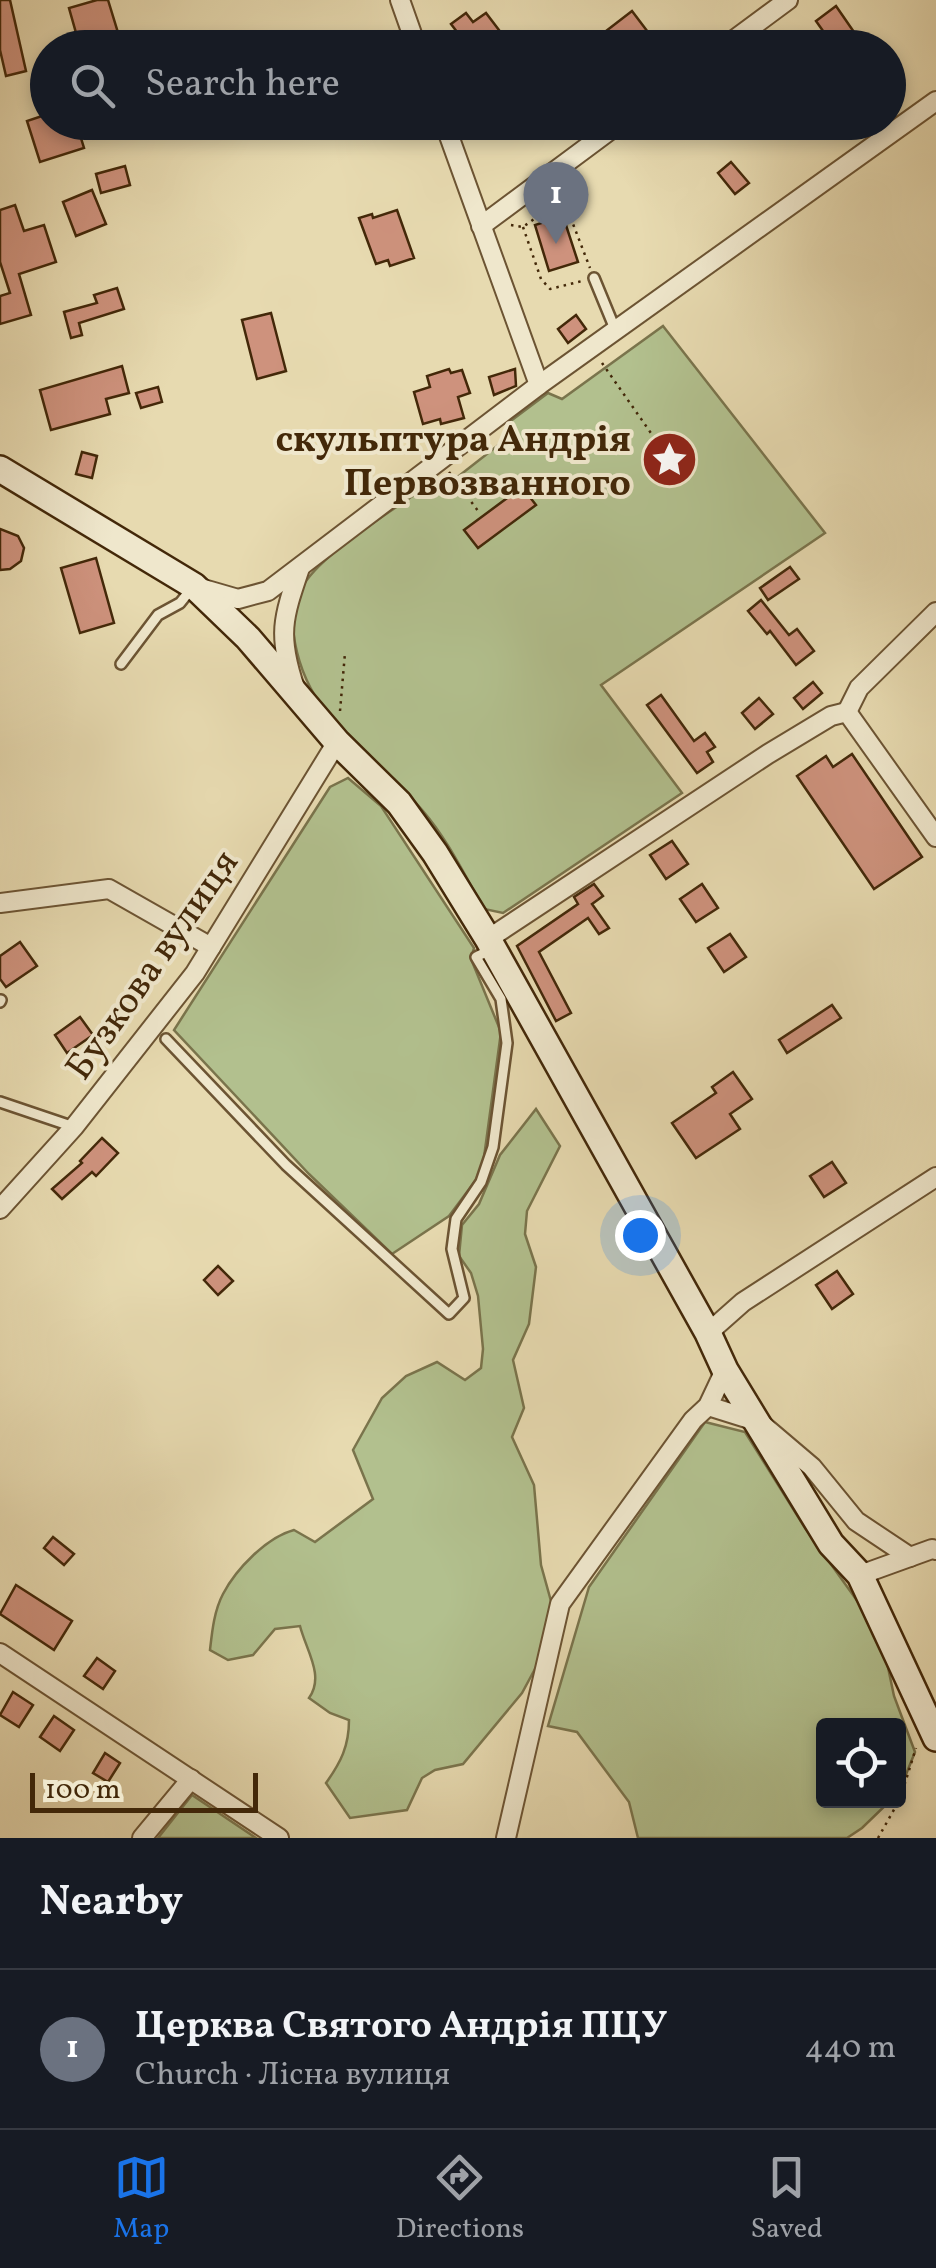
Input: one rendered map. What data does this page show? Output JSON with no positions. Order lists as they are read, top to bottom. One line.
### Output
{"streets":{"street":["Бузкова вулиця"]},"places":{"place":["скульптура Андрія Первозванного"]},"scale_bar":"100 m","page":{"search":"Search here","pins":"1","scale":"100 m","heading":"Nearby","list":[{"mark":"1","name":"Церква Святого Андрія ПЦУ","note":"Church · Лісна вулиця","value":"440 m"}],"nav":["Map","Directions","Saved"]}}
